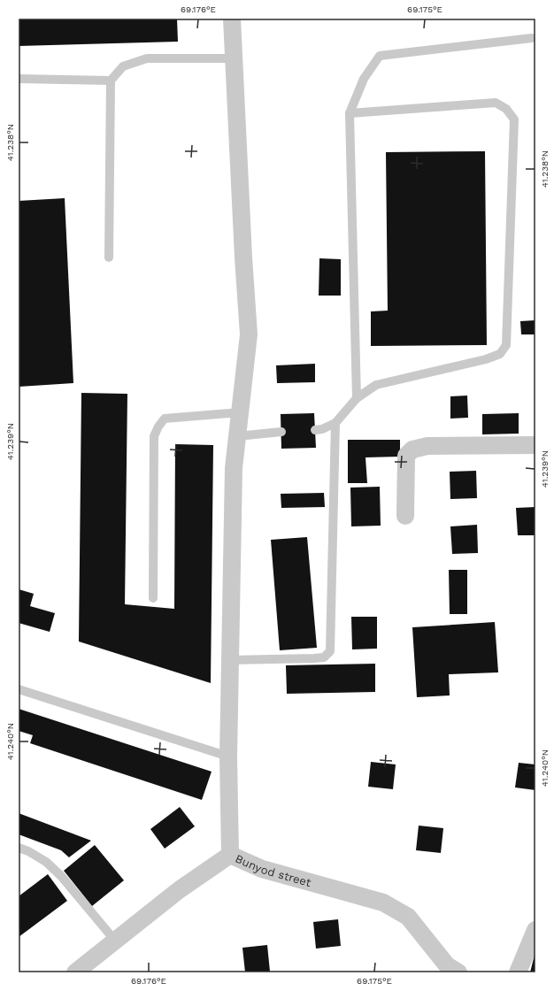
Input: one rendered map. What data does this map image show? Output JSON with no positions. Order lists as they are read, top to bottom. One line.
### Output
{"streets":{"street":["Bunyod street"]},"coordinates":["69.176°E","69.175°E","41.238°N","41.239°N","41.240°N"]}
